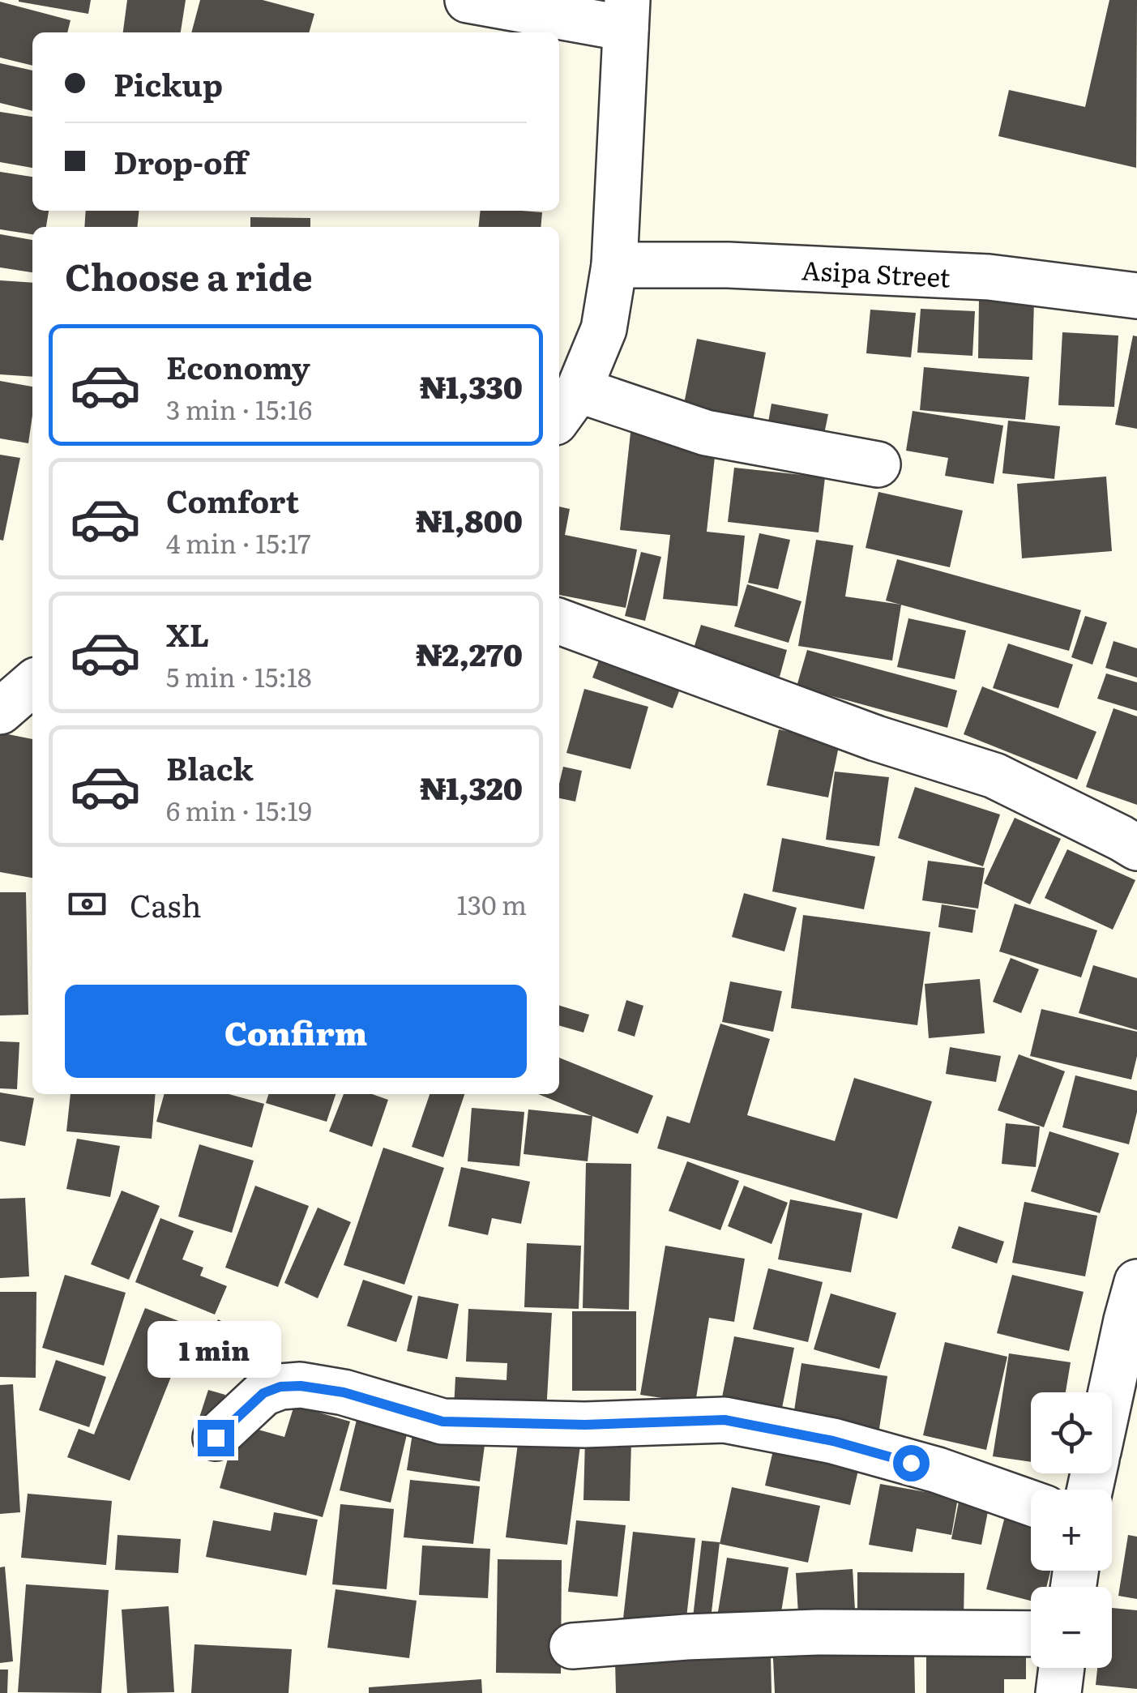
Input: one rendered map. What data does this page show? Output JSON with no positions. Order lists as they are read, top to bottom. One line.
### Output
{"streets":{"street":["Asipa Street"]},"page":{"banner":["Pickup","Drop-off"],"heading":"Choose a ride","list":[{"name":"Economy","note":"3 min · 15:16","value":"₦1,330"},{"name":"Comfort","note":"4 min · 15:17","value":"₦1,800"},{"name":"XL","note":"5 min · 15:18","value":"₦2,270"},{"name":"Black","note":"6 min · 15:19","value":"₦1,320"}],"pay":["Cash","130 m"],"buttons":"Confirm","bubble":"1 min","map_buttons":["+","−"]}}
